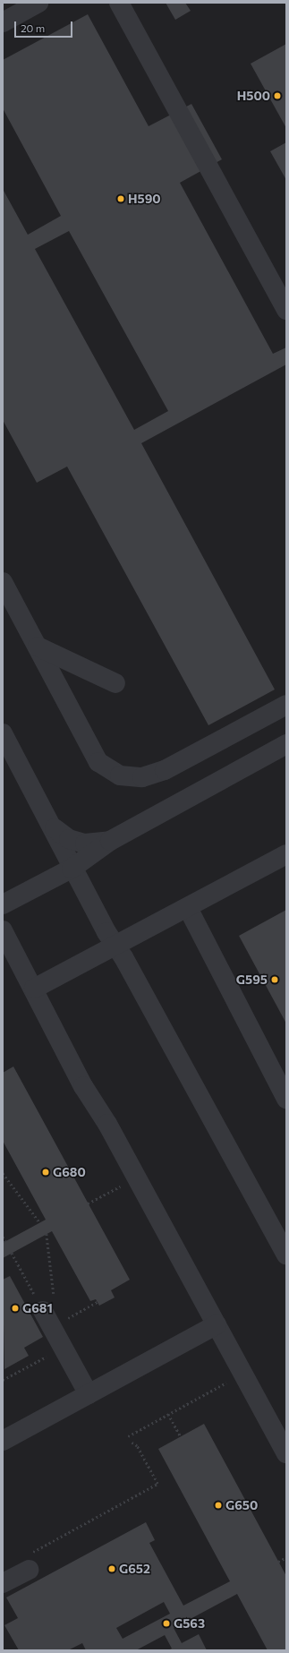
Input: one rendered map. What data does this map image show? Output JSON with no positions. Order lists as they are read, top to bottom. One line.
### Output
{"places":["H500","H590","G595","G680","G681","G650","G652","G563"],"scale_bar":"20 m"}
